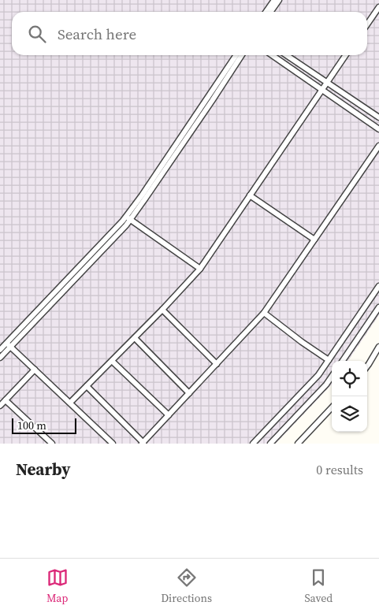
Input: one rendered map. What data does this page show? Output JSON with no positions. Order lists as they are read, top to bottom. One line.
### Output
{"scale_bar":"100 m","page":{"search":"Search here","scale":"100 m","heading":["Nearby","0 results"],"nav":["Map","Directions","Saved"]}}
